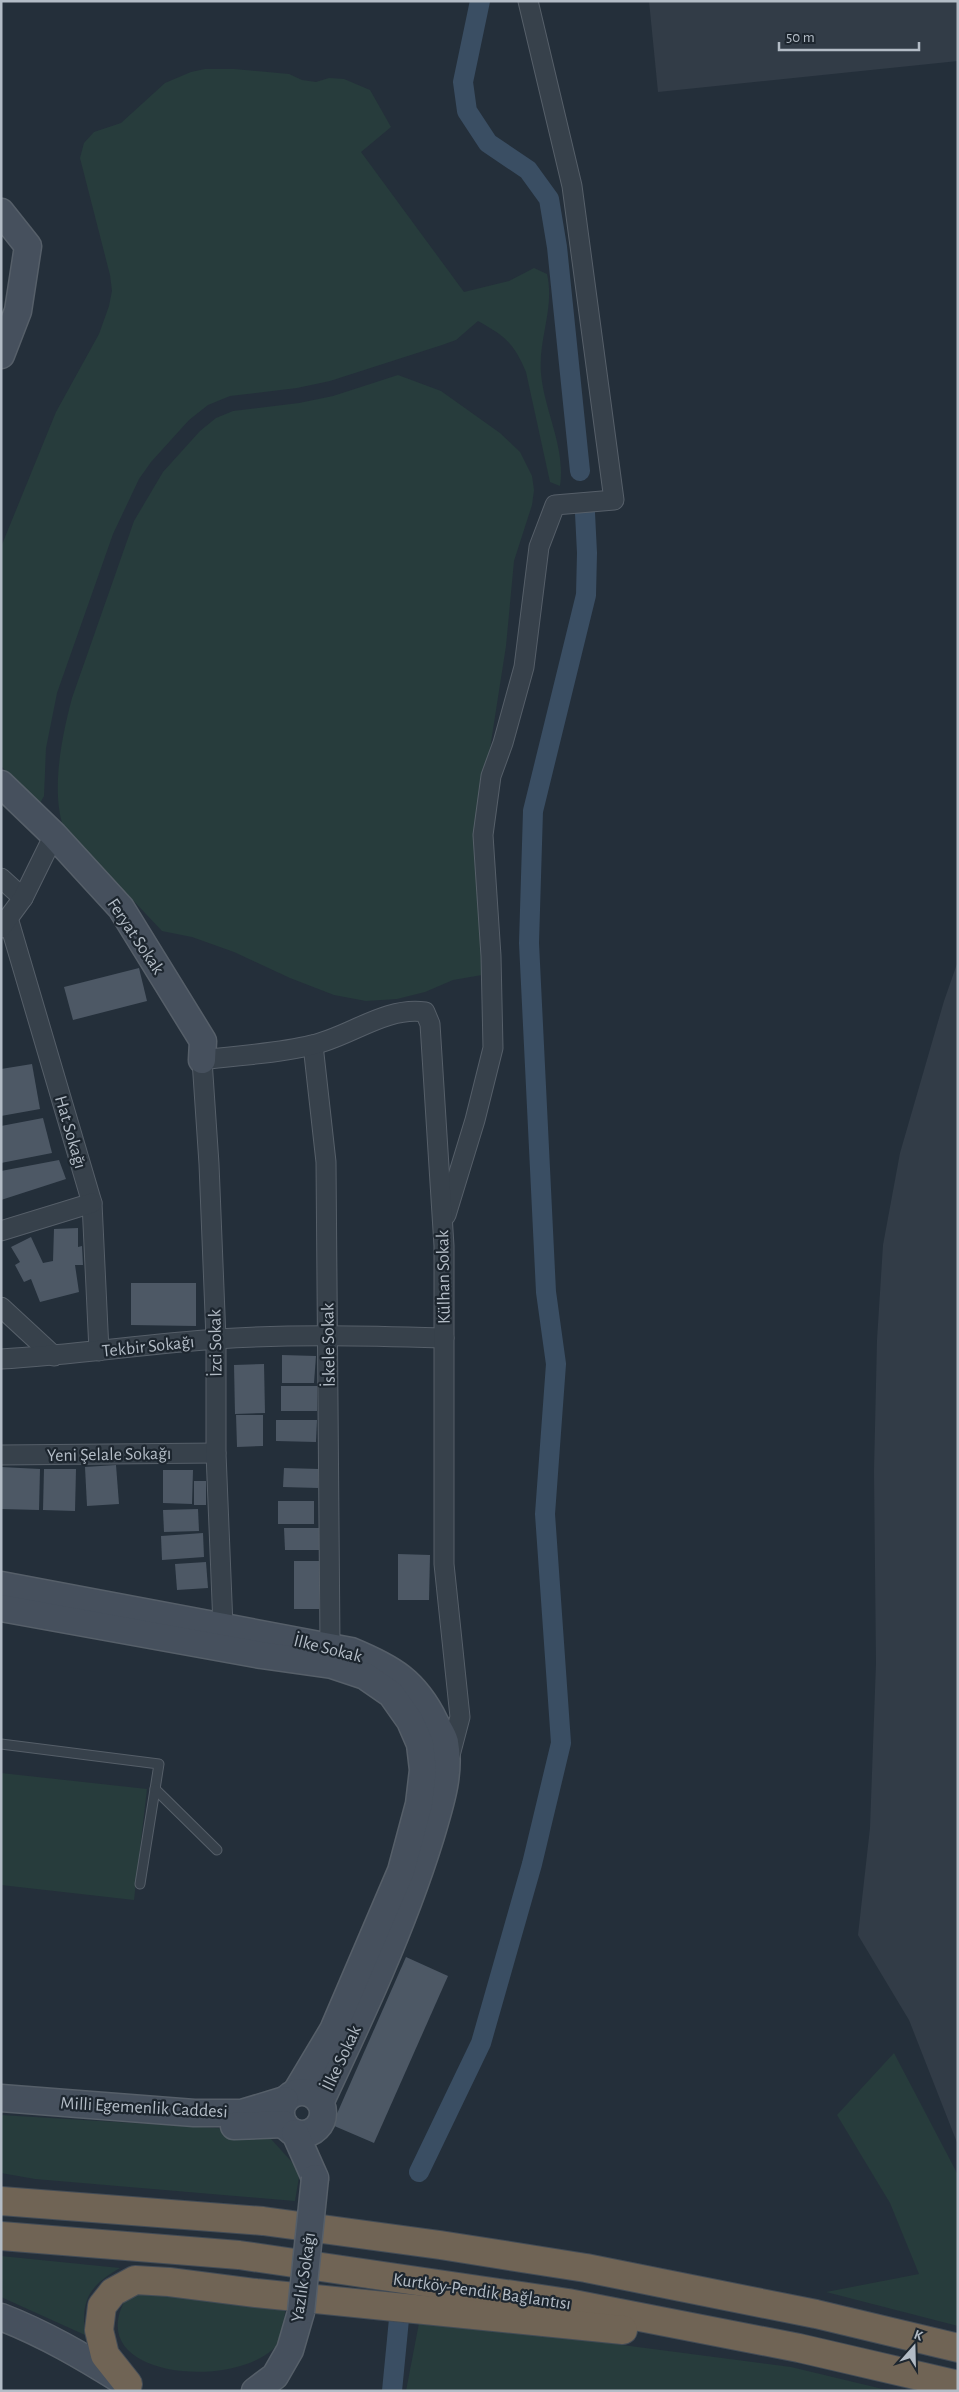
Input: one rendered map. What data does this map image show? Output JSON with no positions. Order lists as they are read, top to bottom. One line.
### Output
{"streets":{"highway":["Kurtköy-Pendik Bağlantısı"],"street":["Feryat Sokak","Hat Sokağı","Külhan Sokak","İzci Sokak","İskele Sokak","Tekbir Sokağı","Yeni Şelale Sokağı","İlke Sokak","Milli Egemenlik Caddesi","Yazlık Sokağı"]},"crossings":[["Feryat Sokak","Külhan Sokak"],["Feryat Sokak","İzci Sokak"],["Hat Sokağı","Tekbir Sokağı"],["Külhan Sokak","İzci Sokak"],["Külhan Sokak","İskele Sokak"],["Külhan Sokak","Tekbir Sokağı"],["Külhan Sokak","İlke Sokak"],["İzci Sokak","Tekbir Sokağı"],["İzci Sokak","Yeni Şelale Sokağı"],["İzci Sokak","İlke Sokak"],["İskele Sokak","Tekbir Sokağı"],["İskele Sokak","İlke Sokak"],["İlke Sokak","Milli Egemenlik Caddesi"],["İlke Sokak","Yazlık Sokağı"],["Milli Egemenlik Caddesi","Yazlık Sokağı"]],"scale_bar":"50 m","north":"top"}
